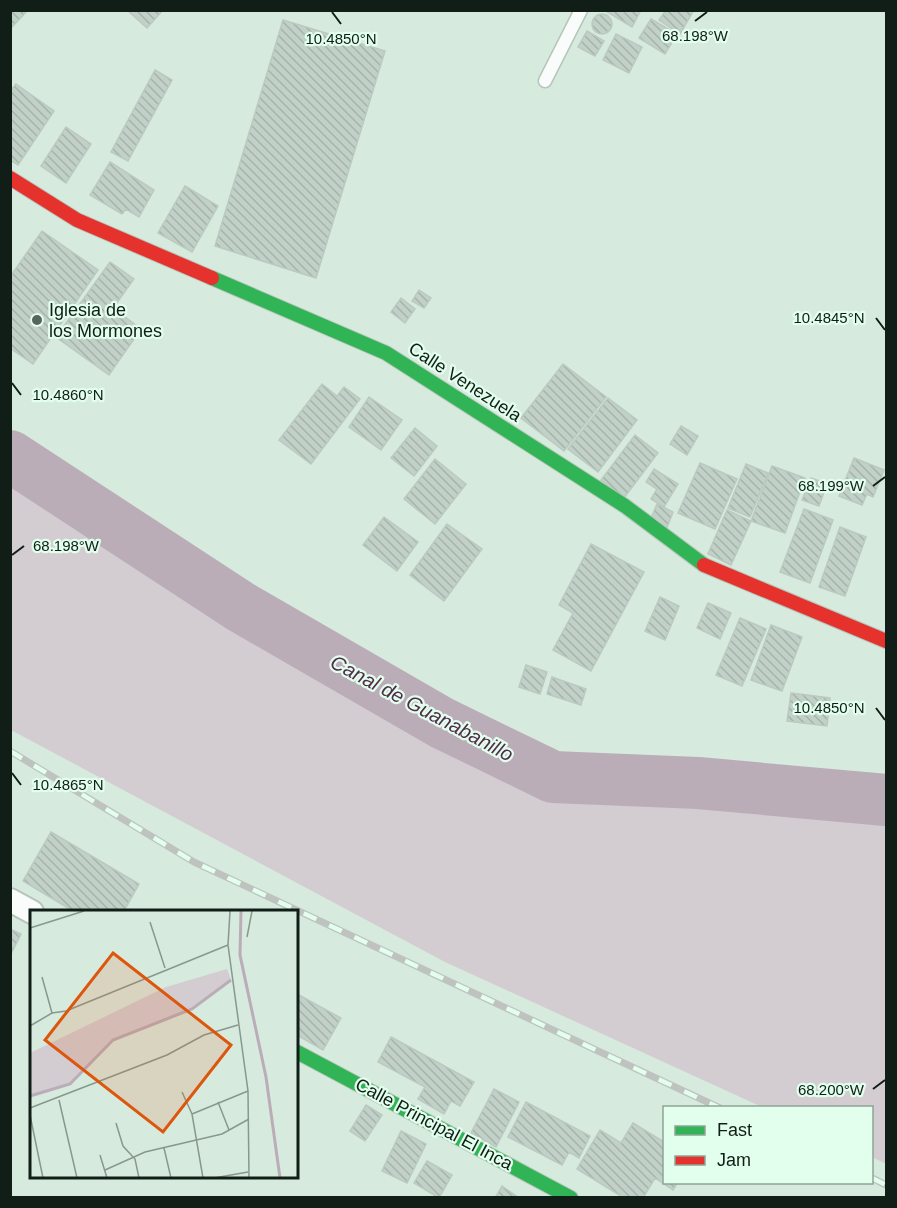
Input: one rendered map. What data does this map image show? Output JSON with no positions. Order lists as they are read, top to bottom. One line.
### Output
{"streets":{"street":["Calle Venezuela","Calle Principal El Inca"]},"water":["Canal de Guanabanillo"],"places":["Iglesia de los Mormones"],"legend":["Fast","Jam"],"coordinates":["68.198°W","10.4850°N","10.4845°N","10.4860°N","68.199°W","10.4865°N","68.200°W"]}
